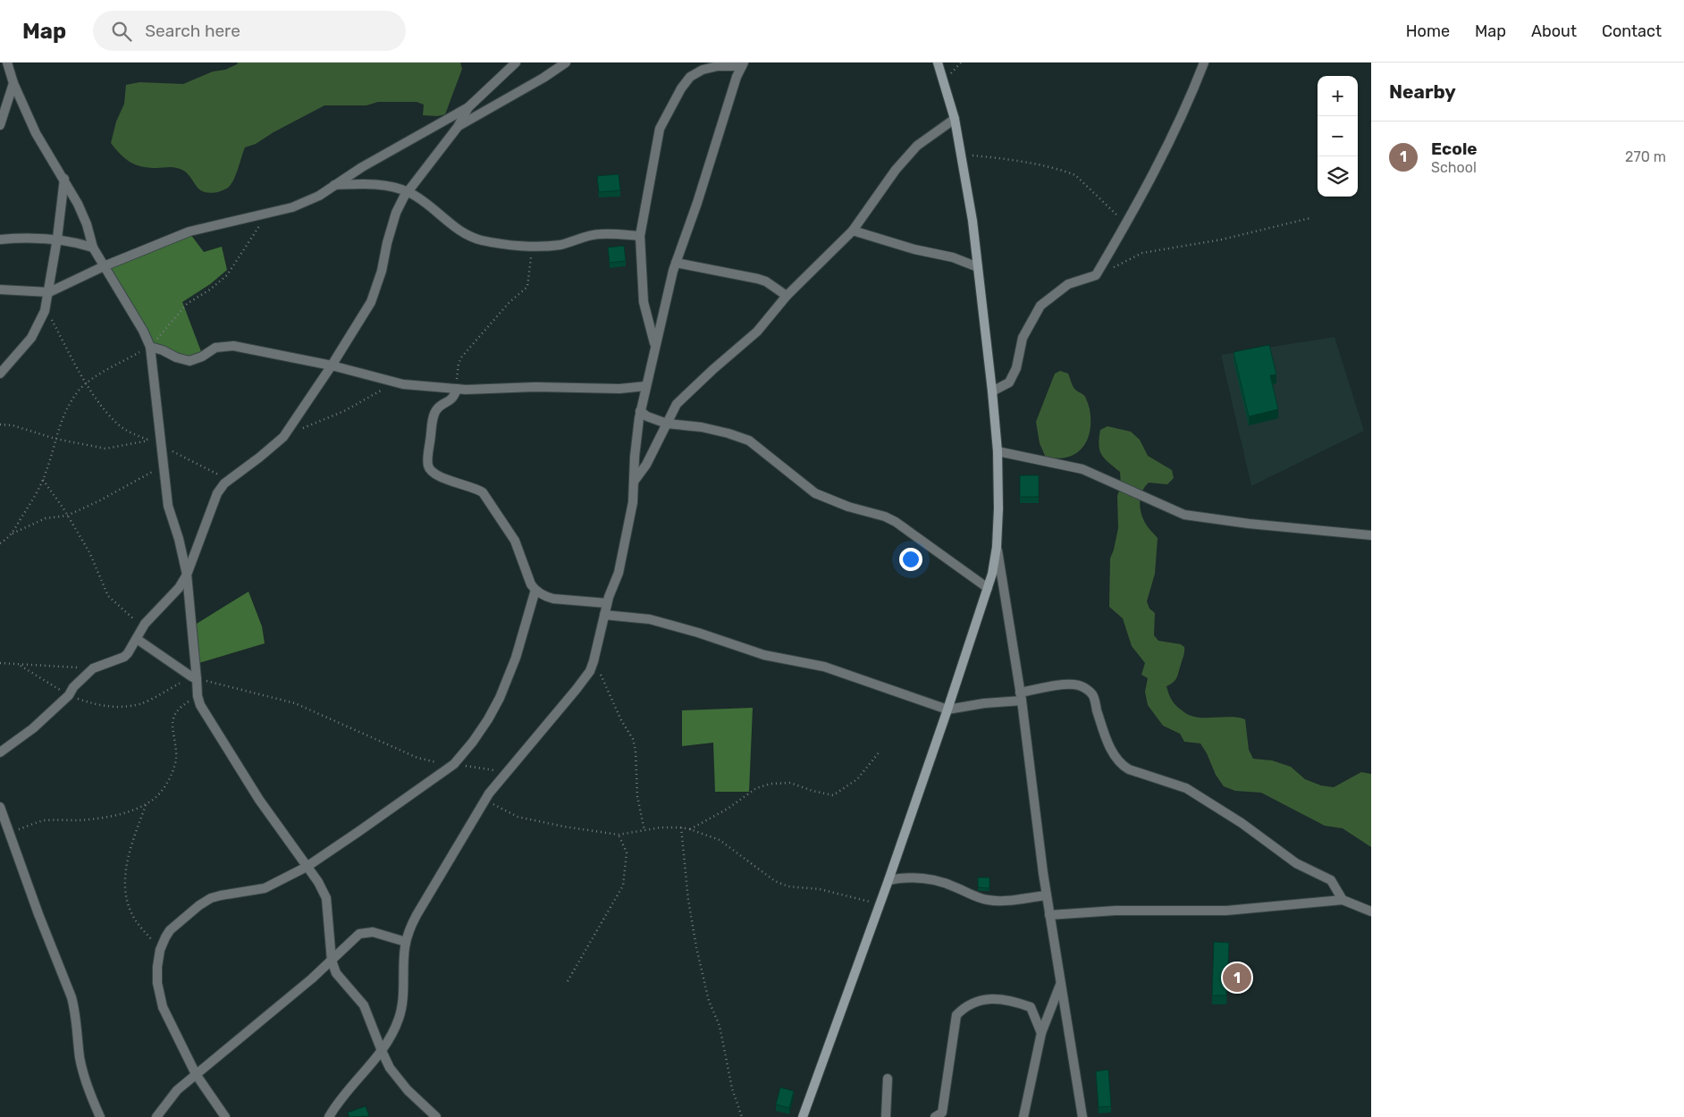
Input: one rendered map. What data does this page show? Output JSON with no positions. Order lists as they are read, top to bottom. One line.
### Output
{"page":{"header":"Map","search":"Search here","nav":["Home","Map","About","Contact"],"heading":"Nearby","map_buttons":["+","−"],"list":[{"mark":"1","name":"Ecole","note":"School","value":"270 m"}],"pins":"1"}}
